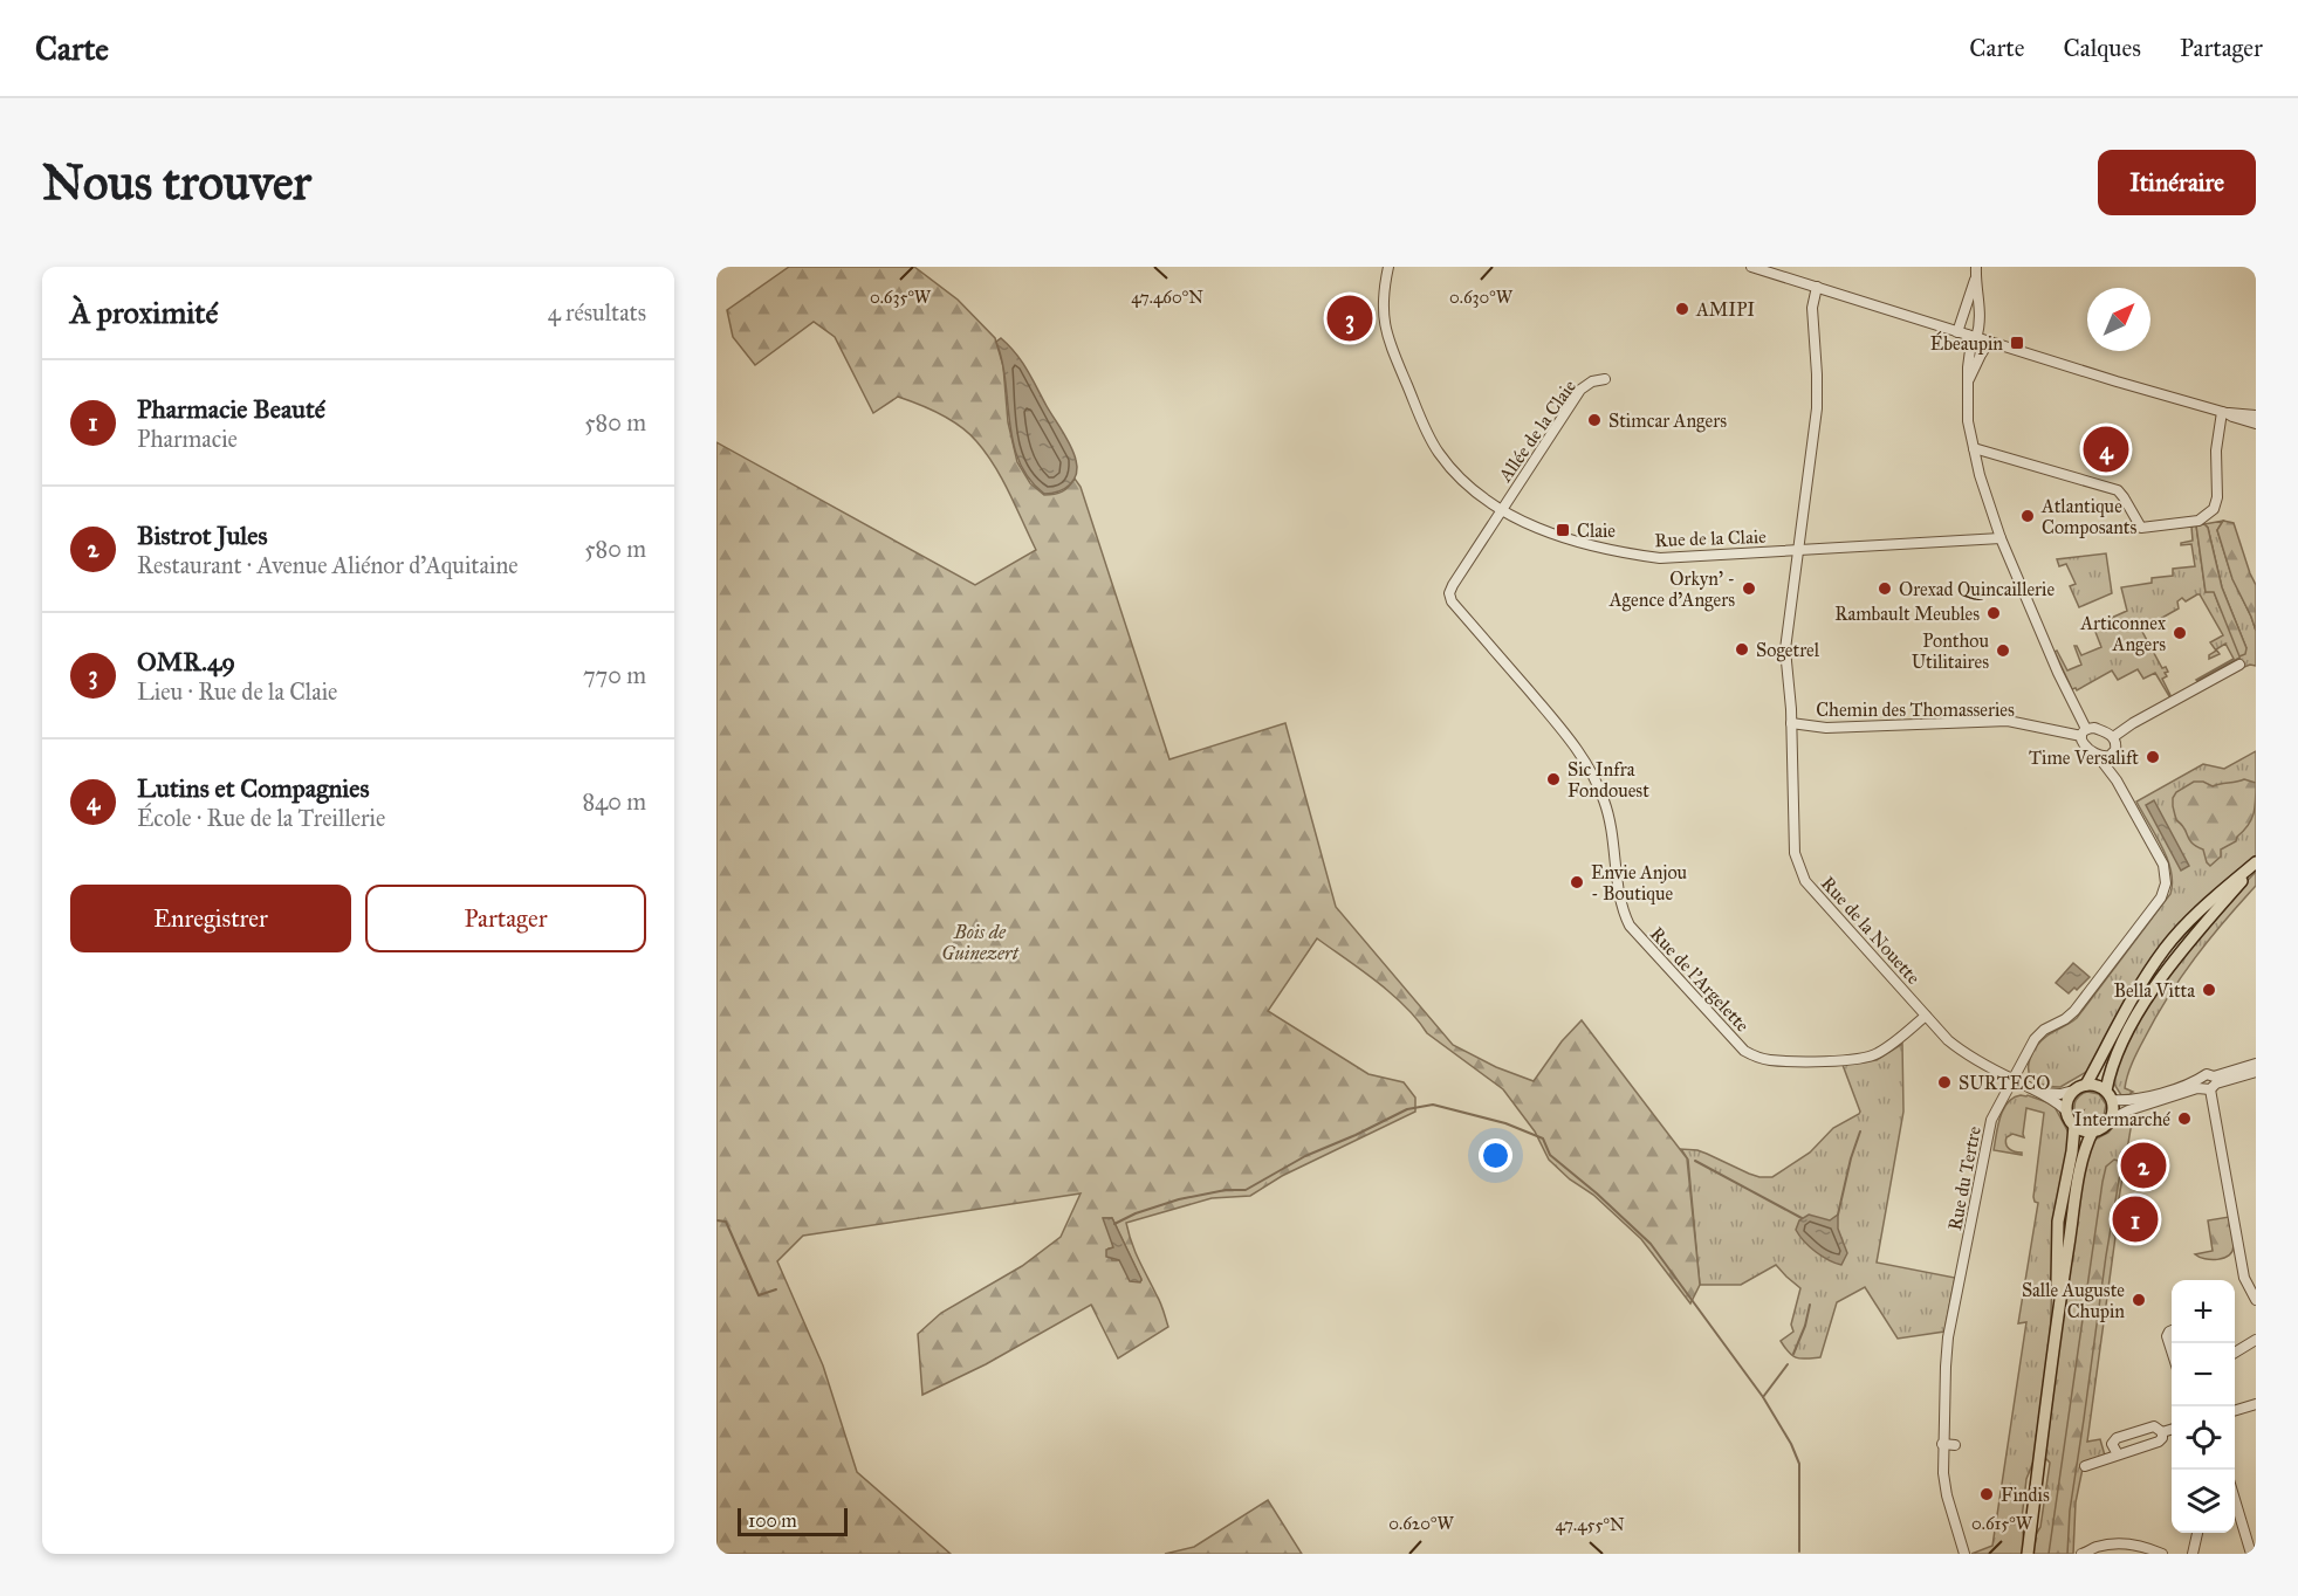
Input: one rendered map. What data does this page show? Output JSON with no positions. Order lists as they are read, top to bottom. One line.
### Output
{"streets":{"street":["Allée de la Claie","Rue de la Claie","Chemin des Thomasseries","Rue de la Nouette","Rue de l'Argelette","Rue du Tertre"]},"crossings":[["Allée de la Claie","Rue de la Claie"],["Allée de la Claie","Rue de l'Argelette"],["Rue de la Claie","Rue de la Nouette"],["Rue de la Claie","Rue de l'Argelette"],["Chemin des Thomasseries","Rue de la Nouette"],["Chemin des Thomasseries","Rue du Tertre"],["Rue de la Nouette","Rue de l'Argelette"],["Rue de la Nouette","Rue du Tertre"]],"parks":["Bois de Guinezert"],"places":{"other":["AMIPI","Stimcar Angers","Atlantique Composants","Orkyn' - Agence d'Angers","Orexad Quincaillerie","Rambault Meubles","Articonnex Angers","Sogetrel","Ponthou Utilitaires","Time Versalift","Sic Infra Fondouest","Envie Anjou - Boutique","Bella Vitta","SURTECO","Intermarché","Salle Auguste Chupin","Findis"],"transit":["Ébeaupin","Claie"]},"scale_bar":"100 m","north":"top right","page":{"header":"Carte","nav":["Carte","Calques","Partager"],"buttons":["Itinéraire",["Enregistrer","Partager"]],"title":"Nous trouver","heading":["À proximité","4 résultats"],"pins":["3","4","2","1"],"list":[{"mark":"1","name":"Pharmacie Beauté","note":"Pharmacie","value":"580 m"},{"mark":"2","name":"Bistrot Jules","note":"Restaurant · Avenue Aliénor d'Aquitaine","value":"580 m"},{"mark":"3","name":"OMR.49","note":"Lieu · Rue de la Claie","value":"770 m"},{"mark":"4","name":"Lutins et Compagnies","note":"École · Rue de la Treillerie","value":"840 m"}],"map_buttons":["+","−"],"scale":"100 m"},"coordinates":["47.460°N","0.635°W","0.630°W","0.620°W","0.615°W","47.455°N"]}
